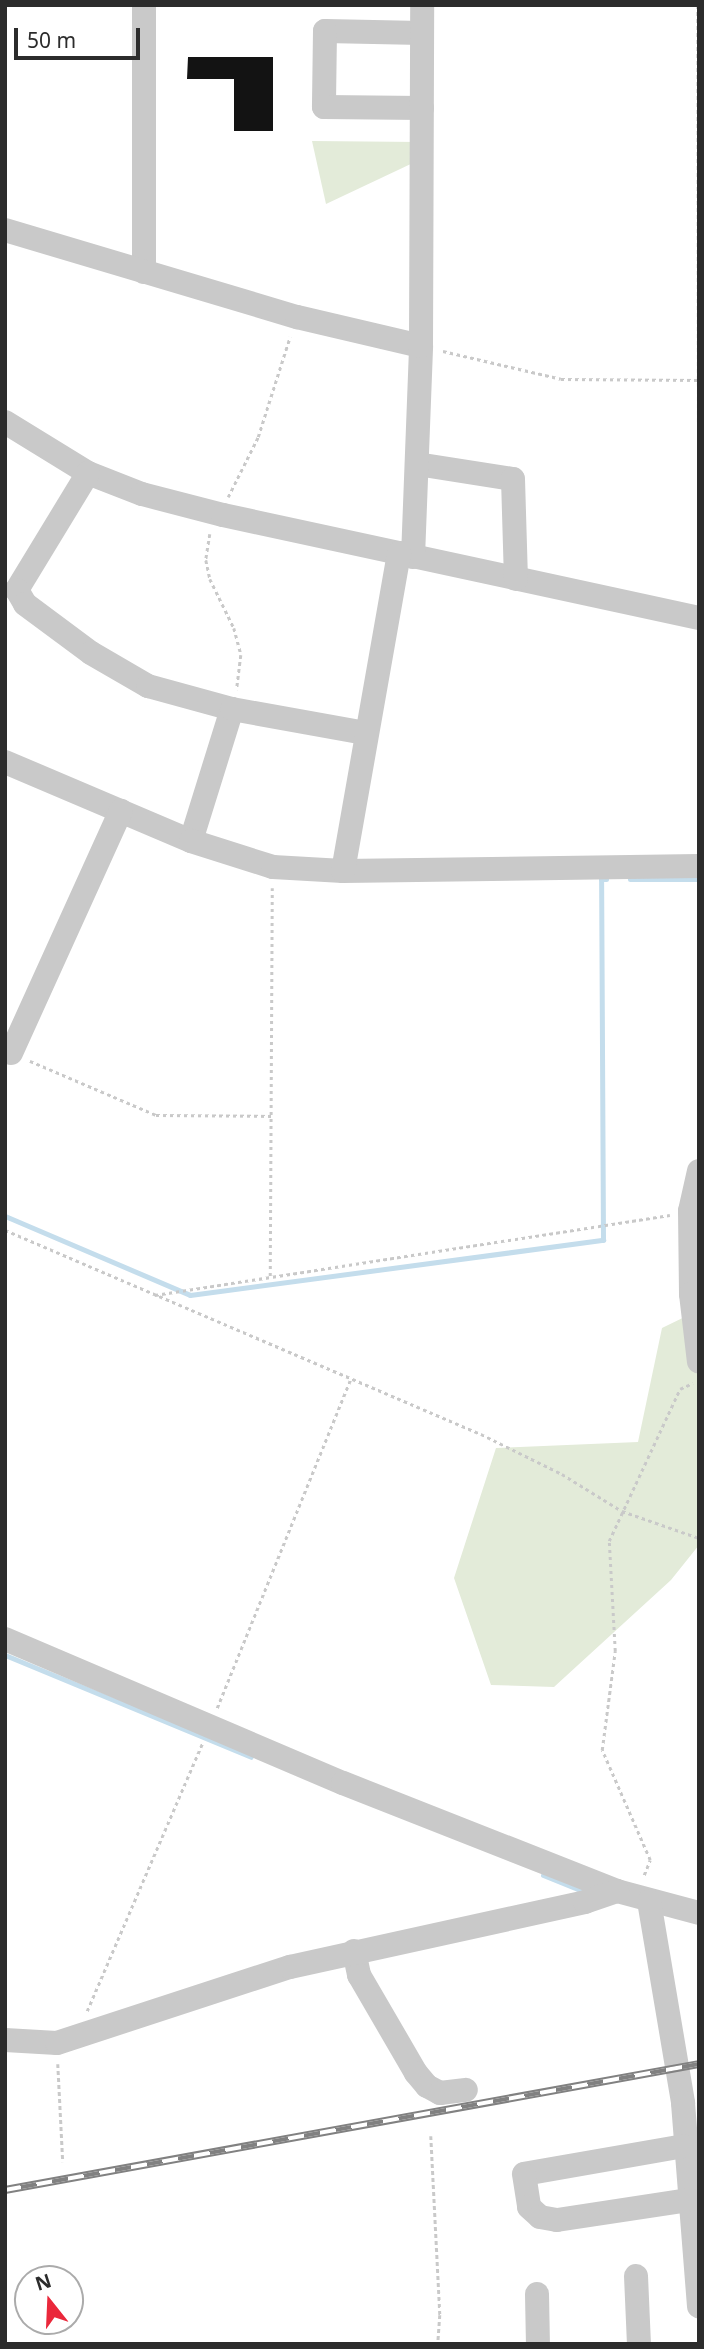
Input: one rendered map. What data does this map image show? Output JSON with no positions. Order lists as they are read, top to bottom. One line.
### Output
{"scale_bar":"50 m","north":"top"}
